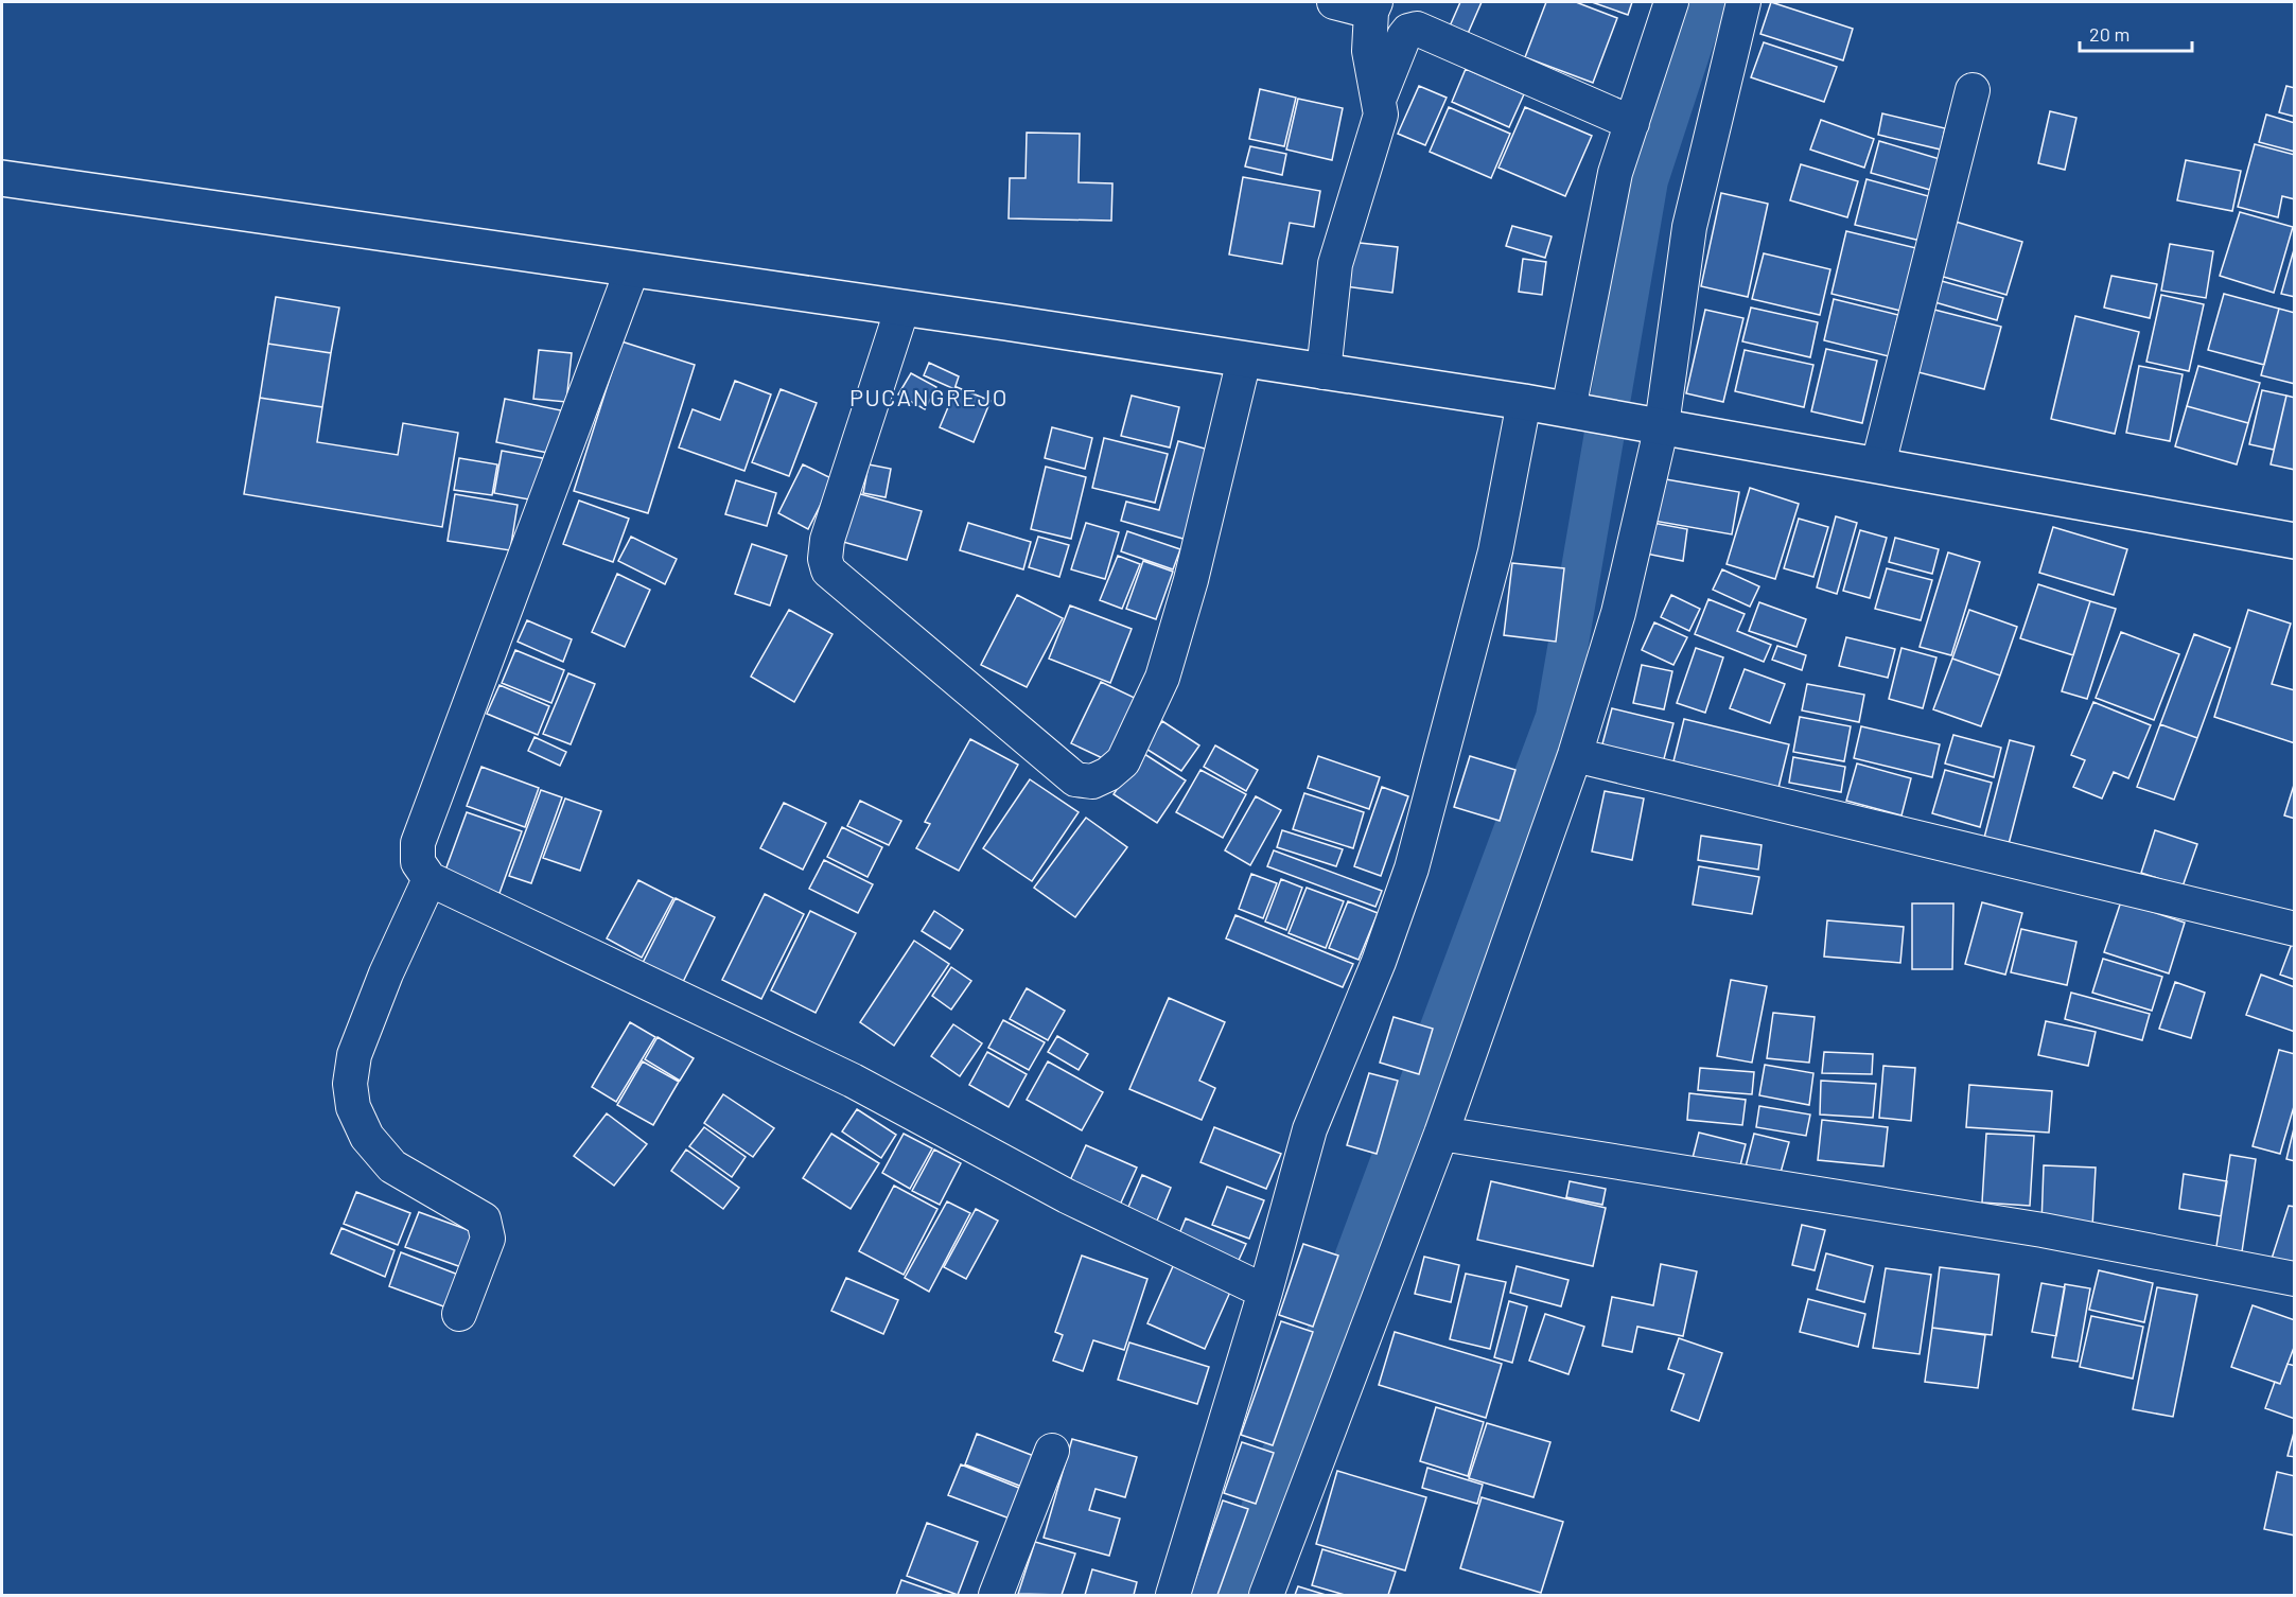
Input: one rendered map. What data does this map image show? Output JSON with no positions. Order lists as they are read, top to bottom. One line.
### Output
{"districts":["PUCANGREJO"],"scale_bar":"20 m"}
